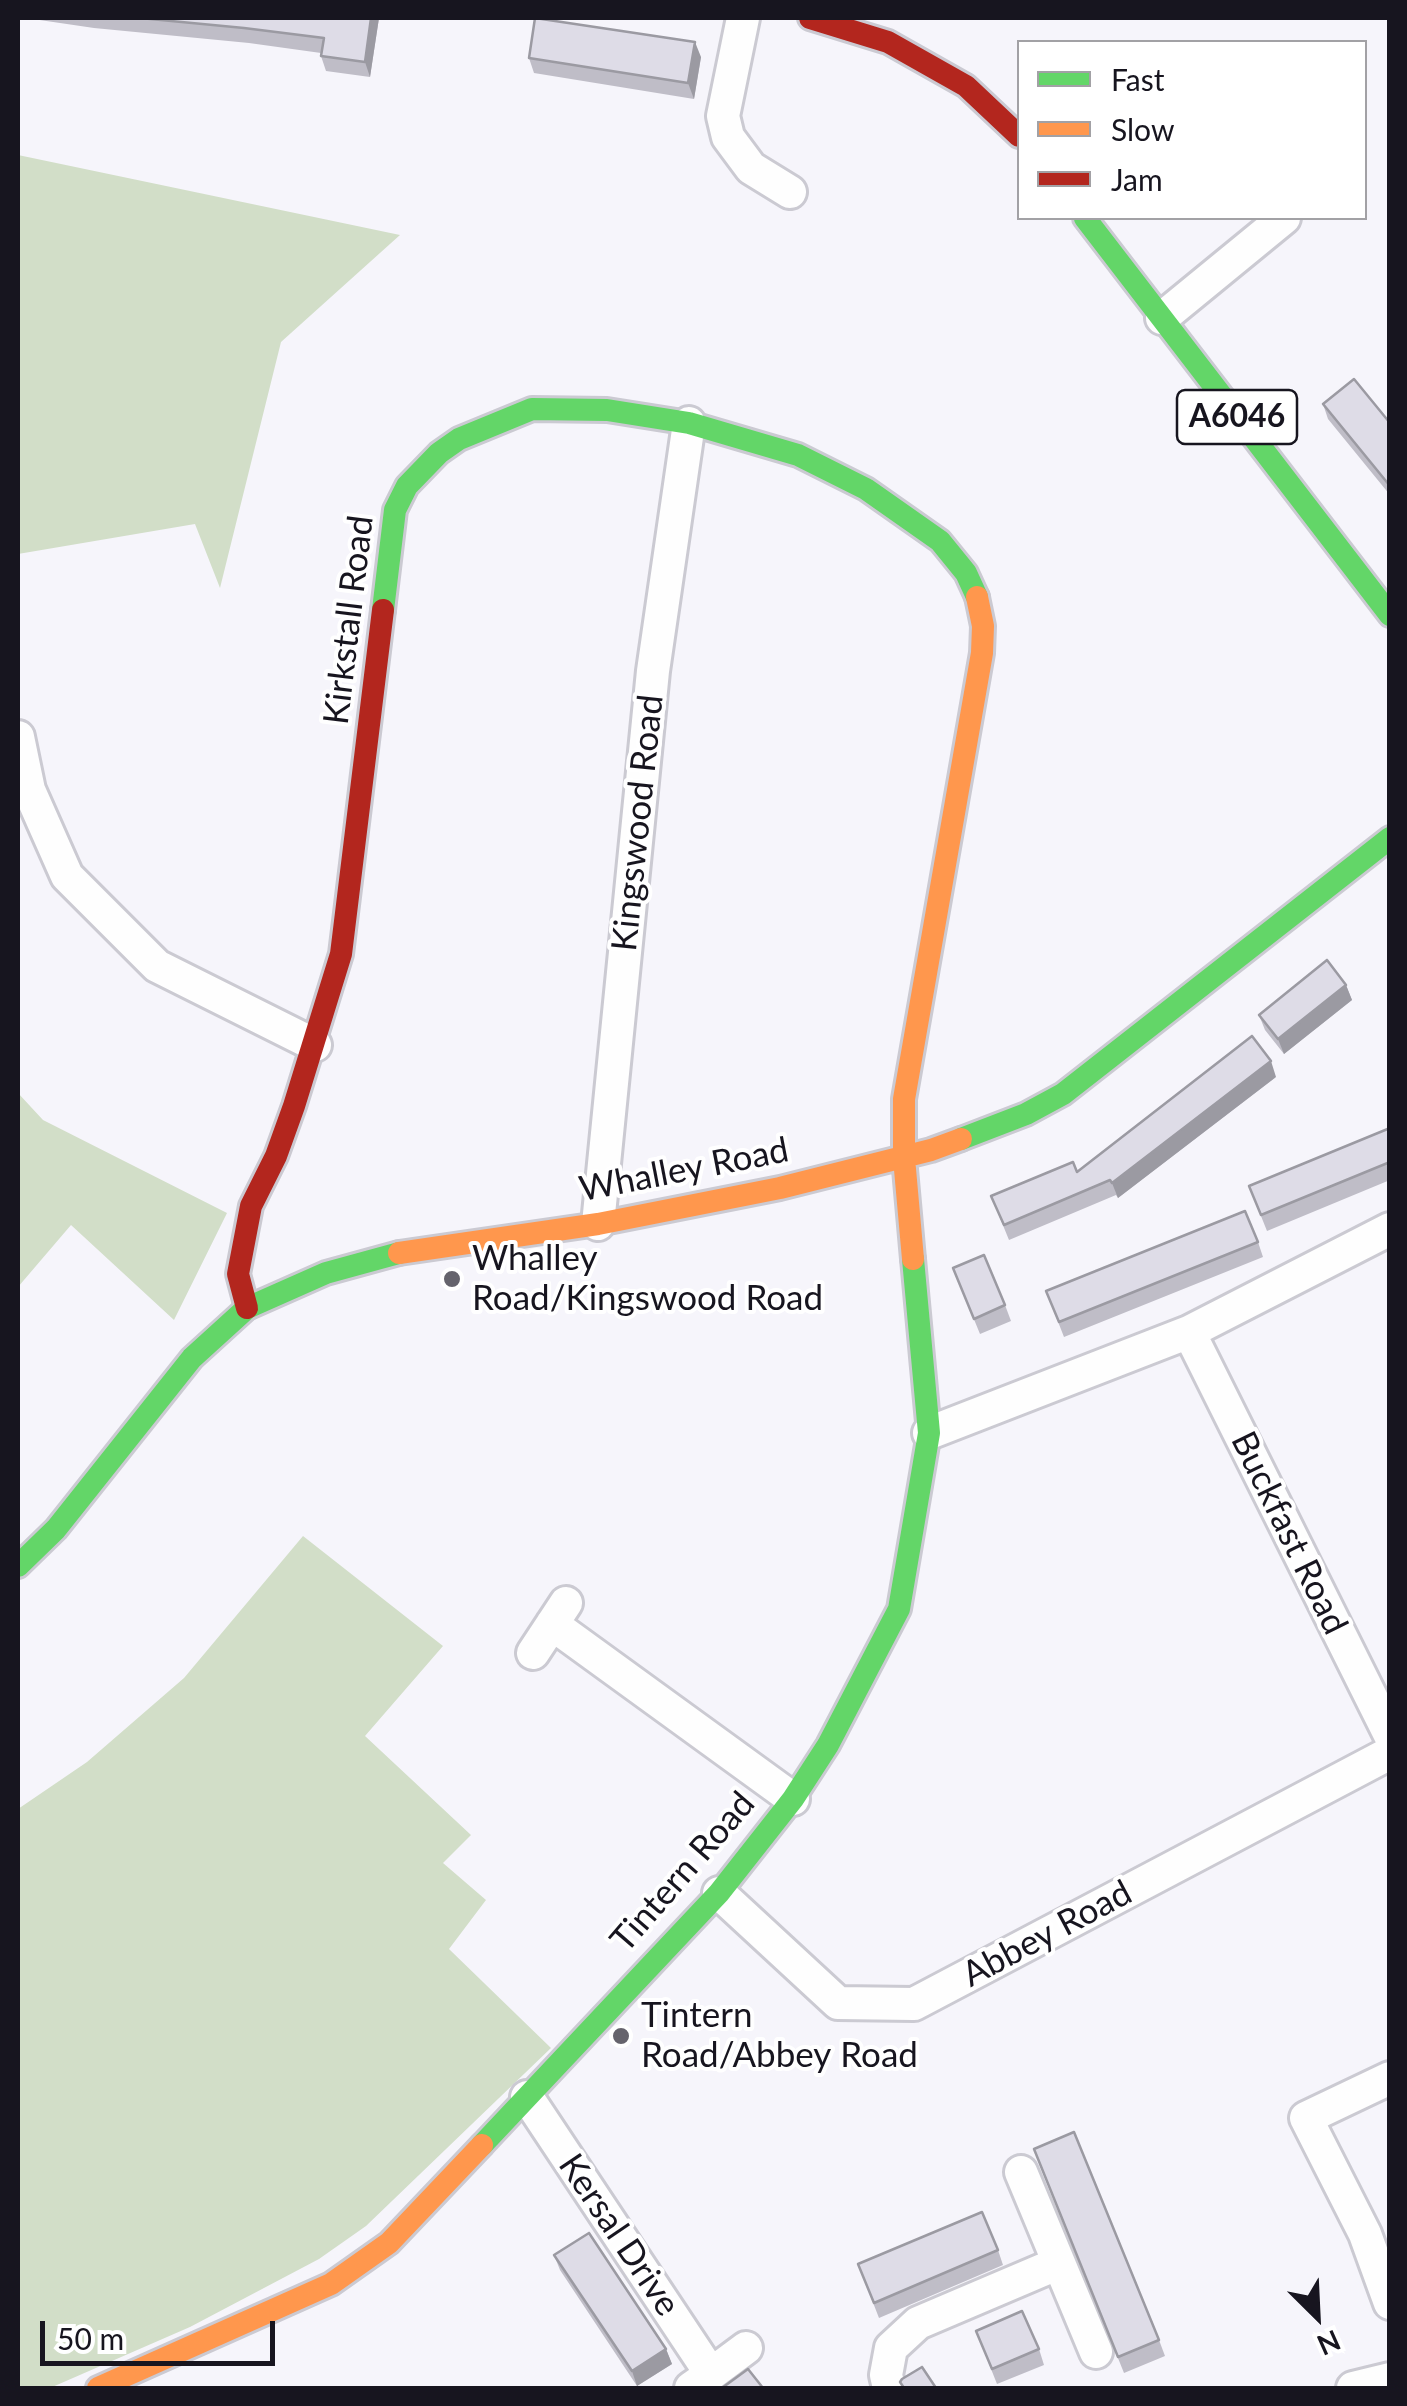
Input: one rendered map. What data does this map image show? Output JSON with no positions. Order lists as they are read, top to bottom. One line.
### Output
{"streets":{"street":["A6046","Kirkstall Road","Kingswood Road","Whalley Road","Buckfast Road","Tintern Road","Abbey Road","Kersal Drive"]},"crossings":[["Kirkstall Road","Kingswood Road"],["Kirkstall Road","Whalley Road"],["Kirkstall Road","Tintern Road"],["Kingswood Road","Whalley Road"],["Whalley Road","Tintern Road"],["Tintern Road","Abbey Road"],["Tintern Road","Kersal Drive"]],"places":["Whalley Road/Kingswood Road","Tintern Road/Abbey Road"],"legend":["Fast","Slow","Jam"],"scale_bar":"50 m","north":"bottom right"}
